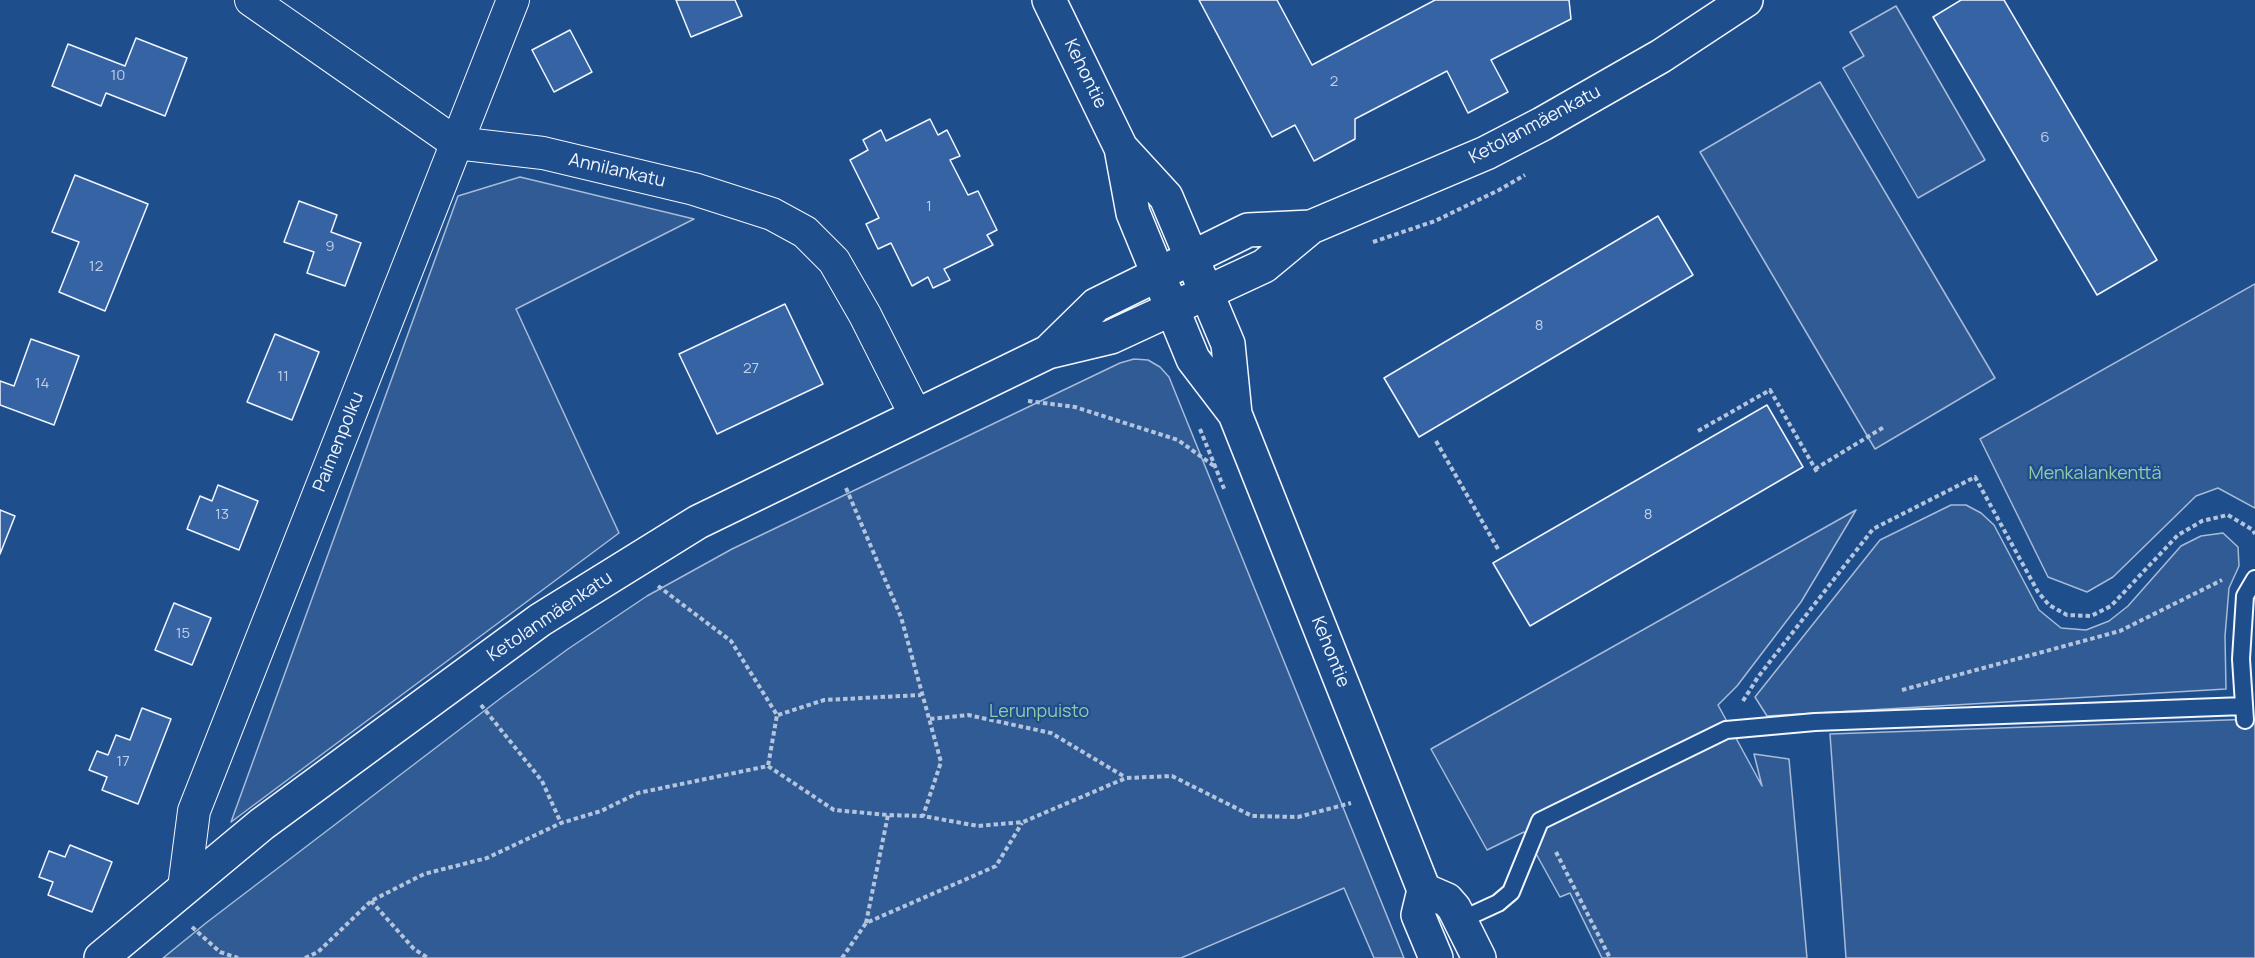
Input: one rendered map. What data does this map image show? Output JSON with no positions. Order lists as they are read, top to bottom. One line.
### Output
{"streets":{"main road":["Kehontie","Ketolanmäenkatu"],"street":["Annilankatu","Paimenpolku"]},"crossings":[["Kehontie","Ketolanmäenkatu"],["Ketolanmäenkatu","Annilankatu"],["Ketolanmäenkatu","Paimenpolku"],["Annilankatu","Paimenpolku"]],"parks":["Menkalankenttä","Lerunpuisto"],"house_numbers":["10","2","6","1","9","12","8","27","11","14","13","8","15","17"]}
